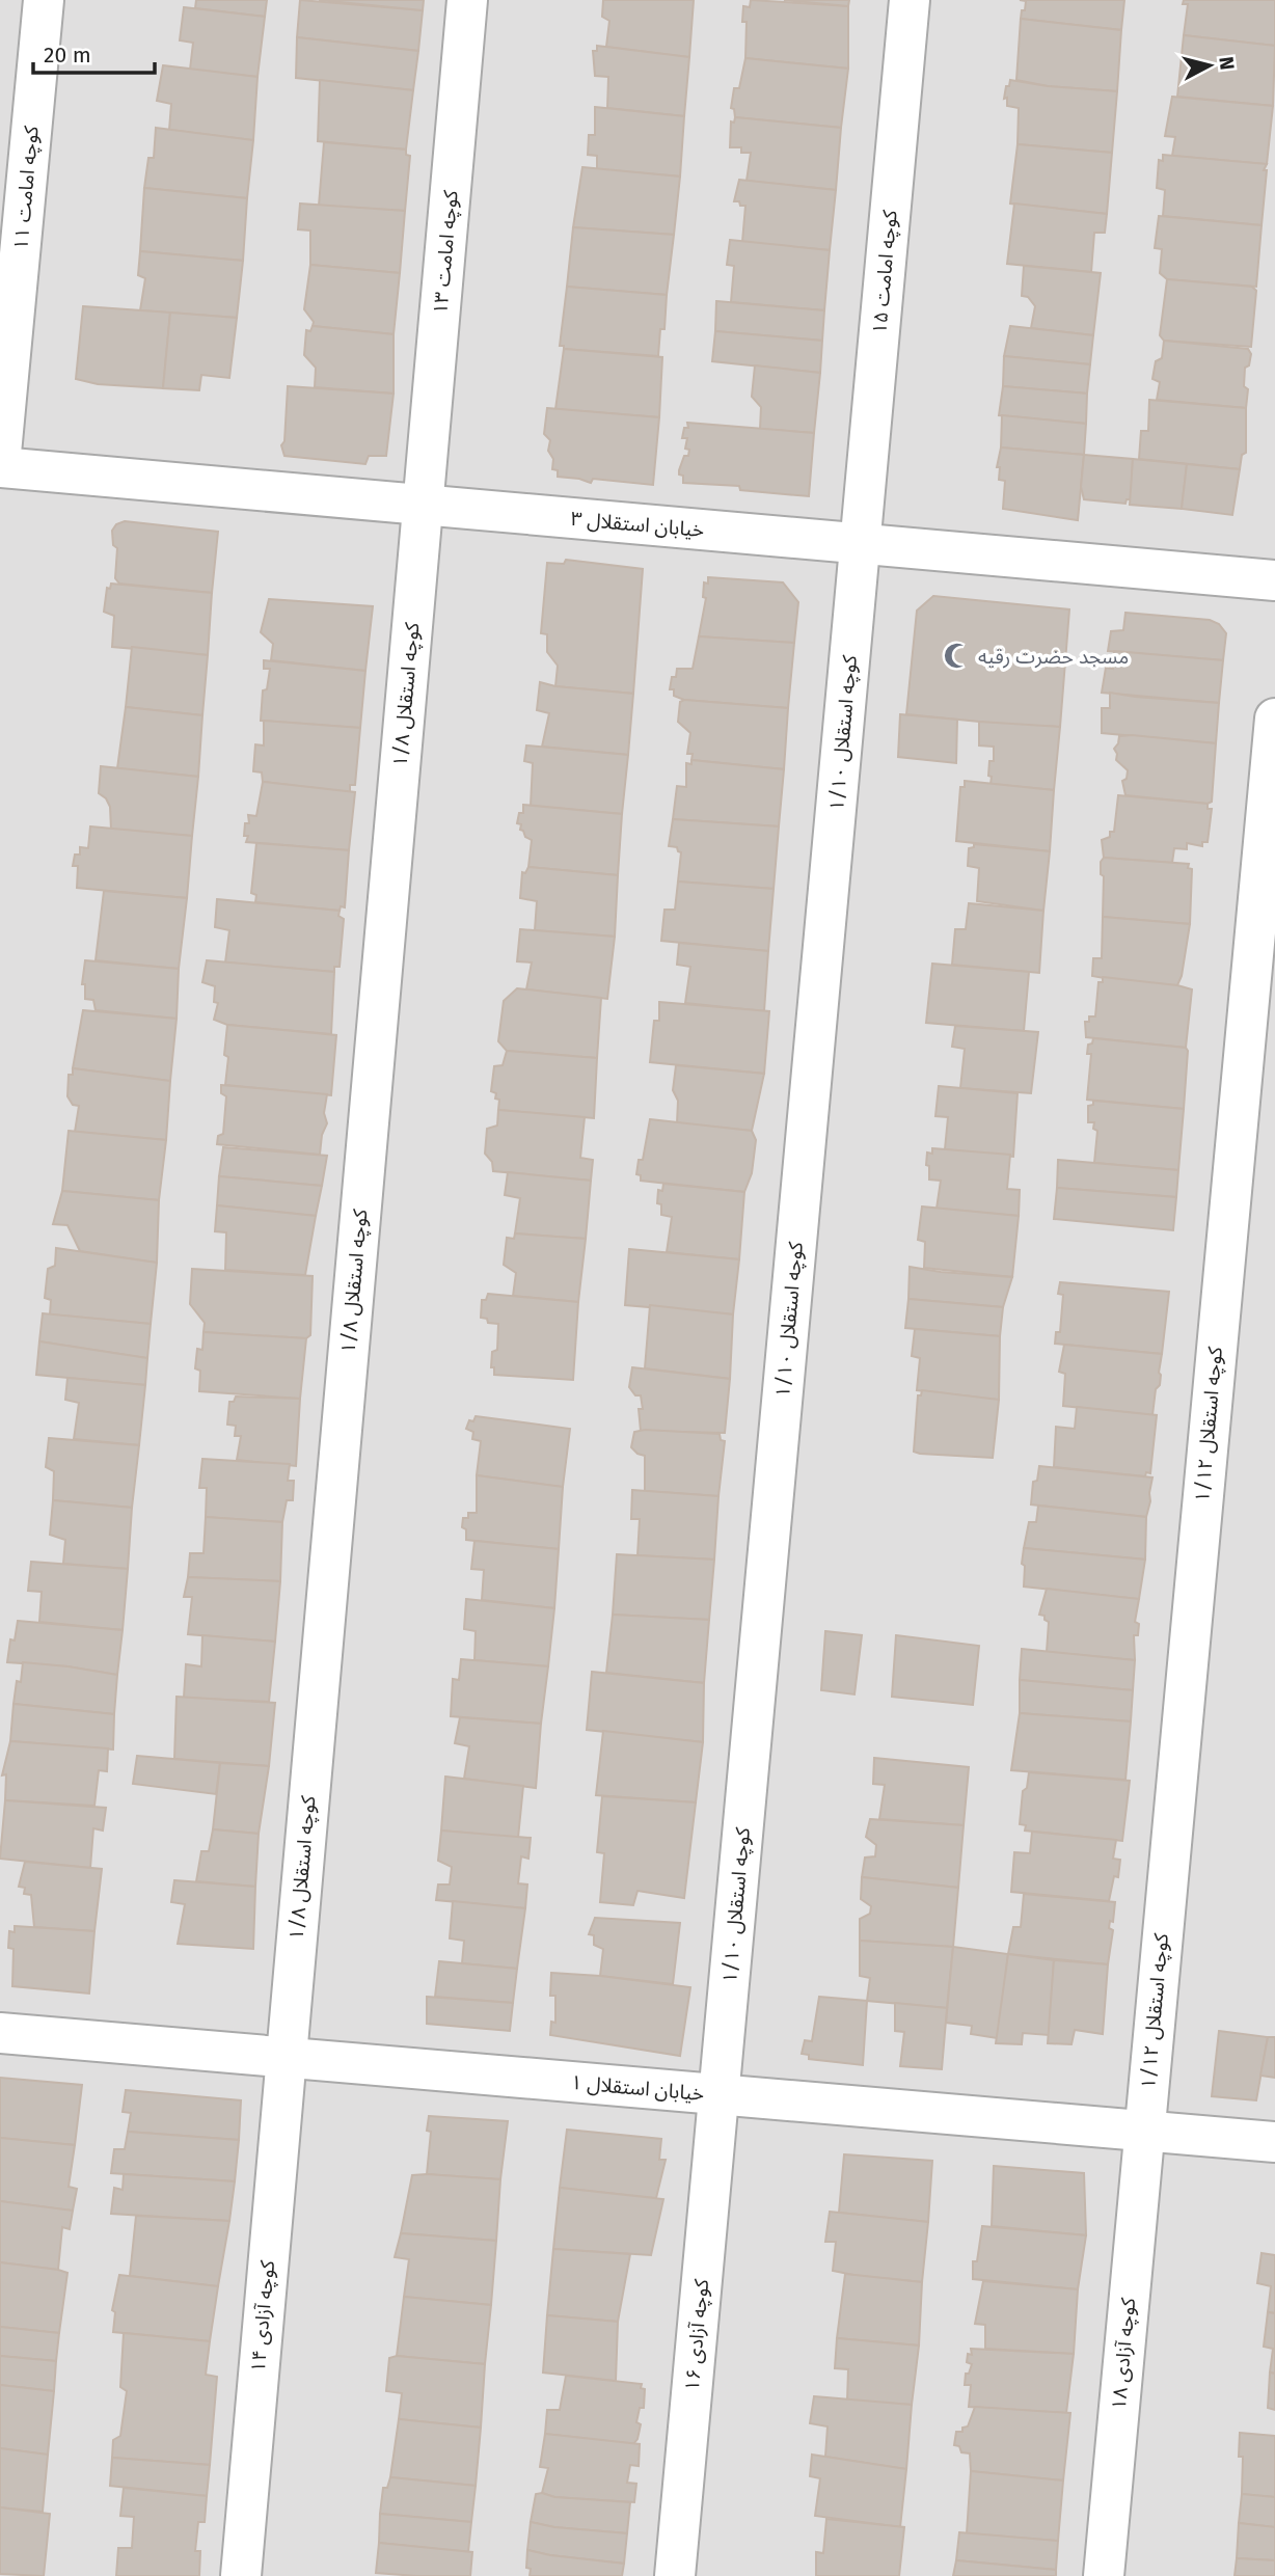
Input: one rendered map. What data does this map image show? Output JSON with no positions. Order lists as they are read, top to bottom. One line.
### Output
{"streets":{"street":["کوچه امامت ۱۱","کوچه امامت ۱۳","کوچه امامت ۱۵","خیابان استقلال ۳","کوچه استقلال ۱/۸","کوچه استقلال ۱/۱۰","کوچه استقلال ۱/۱۲","خیابان استقلال ۱","کوچه آزادی ۱۴","کوچه آزادی ۱۶","کوچه آزادی ۱۸"]},"crossings":[["کوچه امامت ۱۱","خیابان استقلال ۳"],["کوچه امامت ۱۳","خیابان استقلال ۳"],["کوچه امامت ۱۳","کوچه استقلال ۱/۸"],["کوچه امامت ۱۵","خیابان استقلال ۳"],["کوچه امامت ۱۵","کوچه استقلال ۱/۱۰"],["خیابان استقلال ۳","کوچه استقلال ۱/۸"],["خیابان استقلال ۳","کوچه استقلال ۱/۱۰"],["کوچه استقلال ۱/۸","خیابان استقلال ۱"],["کوچه استقلال ۱/۸","کوچه آزادی ۱۴"],["کوچه استقلال ۱/۱۰","خیابان استقلال ۱"],["کوچه استقلال ۱/۱۰","کوچه آزادی ۱۶"],["کوچه استقلال ۱/۱۲","خیابان استقلال ۱"],["کوچه استقلال ۱/۱۲","کوچه آزادی ۱۸"],["خیابان استقلال ۱","کوچه آزادی ۱۴"],["خیابان استقلال ۱","کوچه آزادی ۱۶"],["خیابان استقلال ۱","کوچه آزادی ۱۸"]],"places":{"mosque":["مسجد حضرت رقیه"]},"scale_bar":"20 m","north":"right"}
